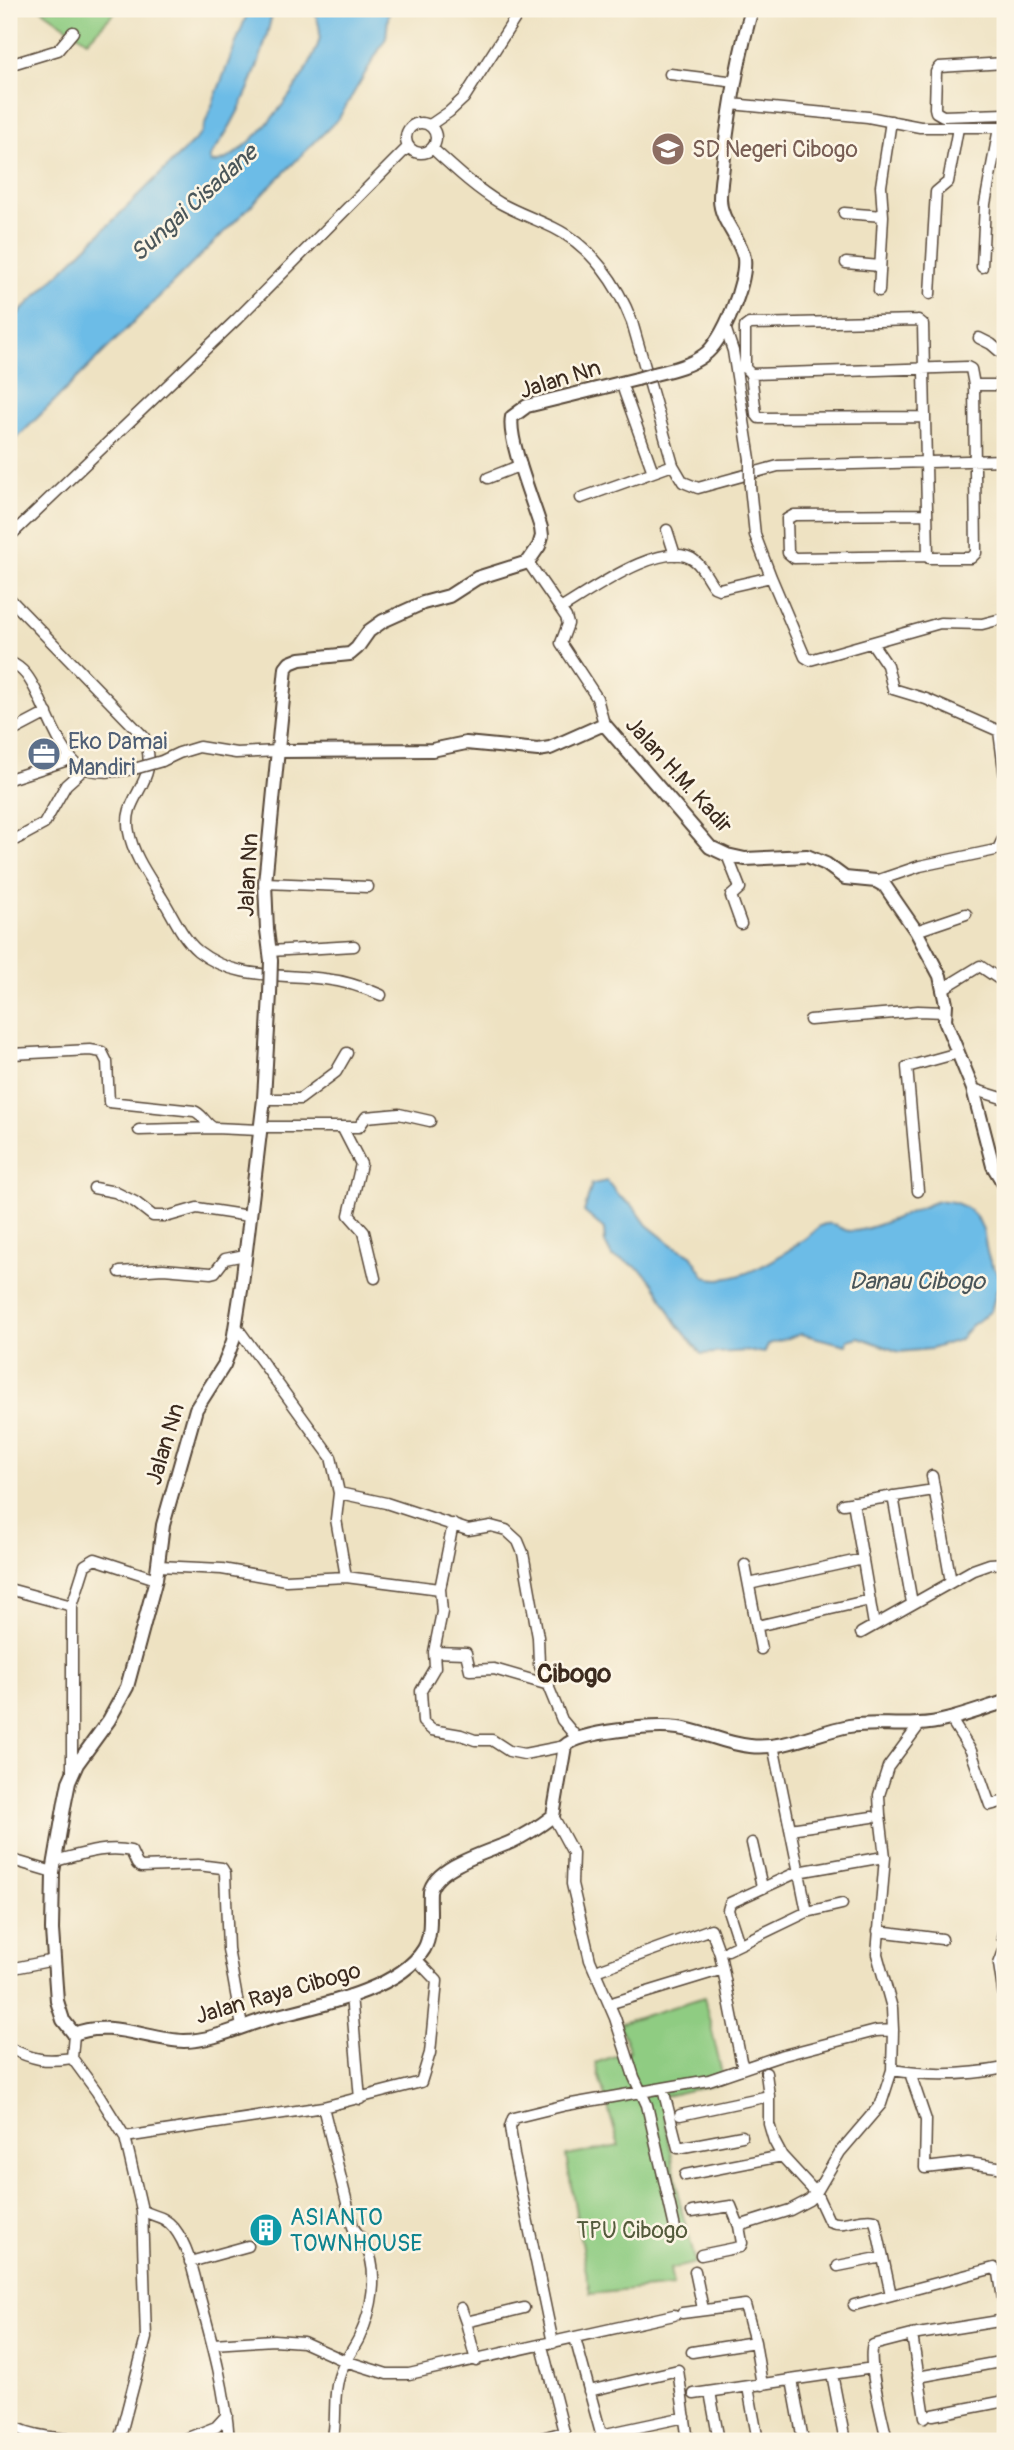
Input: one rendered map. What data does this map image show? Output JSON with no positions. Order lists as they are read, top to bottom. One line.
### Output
{"streets":{"street":["Jalan Nn","Jalan H.M. Kadir","Jalan Raya Cibogo"]},"crossings":[["Jalan Nn","Jalan H.M. Kadir"],["Jalan Nn","Jalan Raya Cibogo"]],"districts":["Cibogo"],"water":["Sungai Cisadane","Danau Cibogo"],"parks":["TPU Cibogo"],"places":{"school or university":["SD Negeri Cibogo"],"office":["Eko Damai Mandiri"],"building":["ASIANTO TOWNHOUSE"]}}
